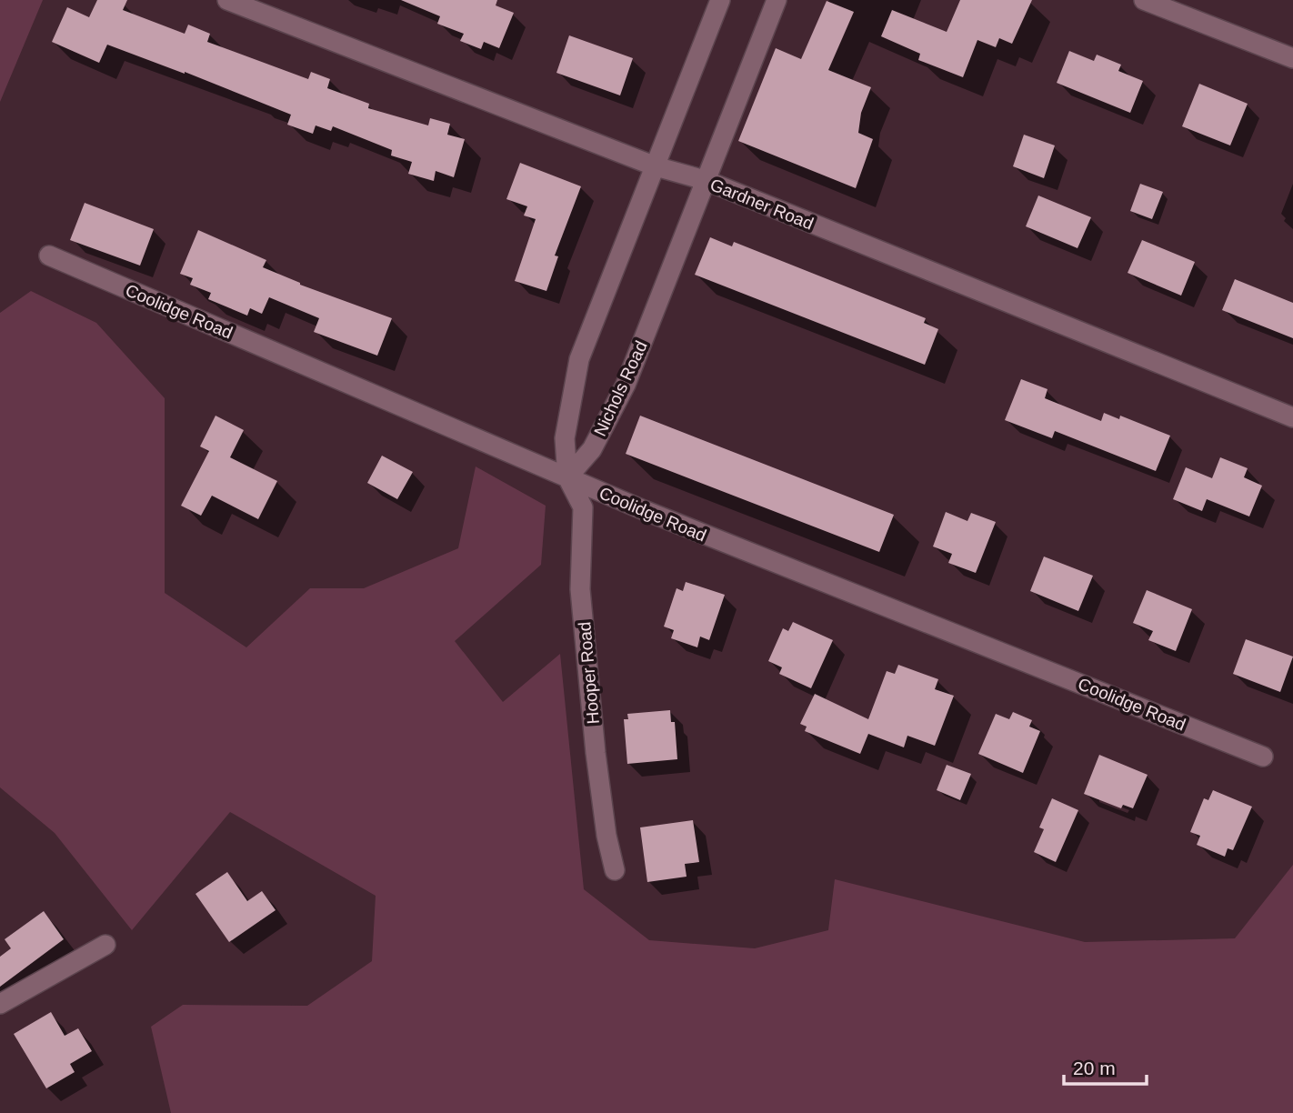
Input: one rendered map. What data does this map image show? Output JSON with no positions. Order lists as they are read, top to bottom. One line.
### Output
{"streets":{"street":["Gardner Road","Coolidge Road","Nichols Road","Hooper Road"]},"crossings":[["Gardner Road","Nichols Road"],["Coolidge Road","Nichols Road"],["Coolidge Road","Hooper Road"],["Nichols Road","Hooper Road"]],"scale_bar":"20 m"}
